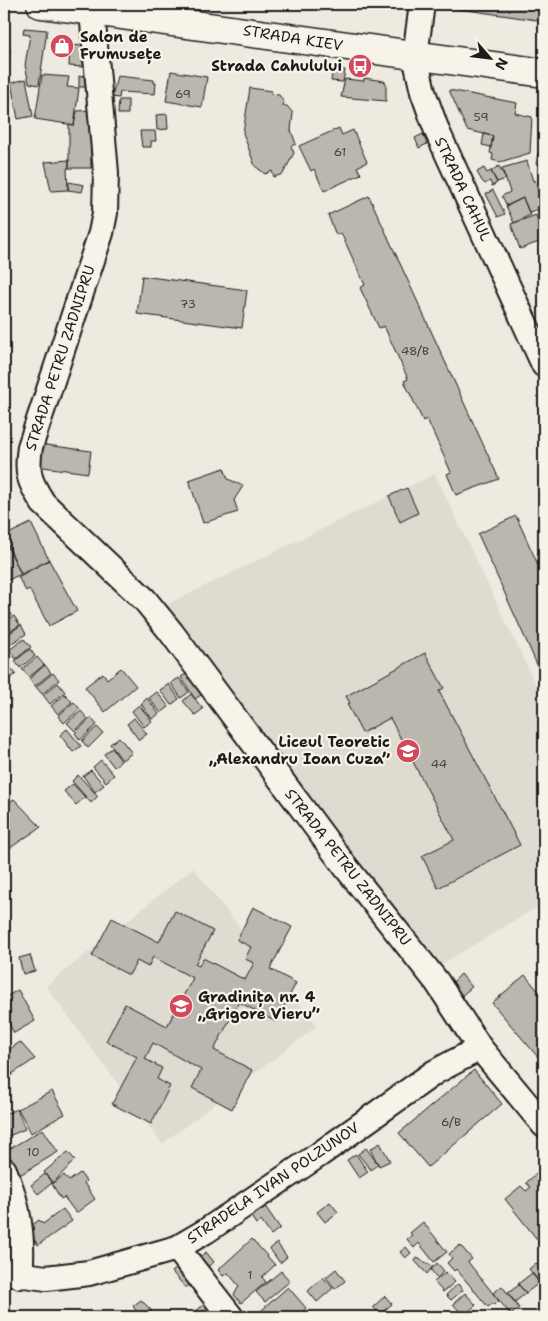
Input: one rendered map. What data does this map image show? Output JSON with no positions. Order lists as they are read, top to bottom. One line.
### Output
{"streets":{"main road":["STRADA KIEV"],"street":["STRADA CAHUL","STRADA PETRU ZADNIPRU","STRADELA IVAN POLZUNOV"]},"crossings":[["STRADA KIEV","STRADA CAHUL"],["STRADA KIEV","STRADA PETRU ZADNIPRU"],["STRADA PETRU ZADNIPRU","STRADELA IVAN POLZUNOV"]],"places":{"shop":["Salon de Frumusețe"],"bus stop":["Strada Cahulului"],"school or university":["Liceul Teoretic „Alexandru Ioan Cuza”","Gradinița nr. 4 „Grigore Vieru”"]},"house_numbers":["69","59","61","73","48/B","44","6/B","10","1"],"north":"bottom right"}
